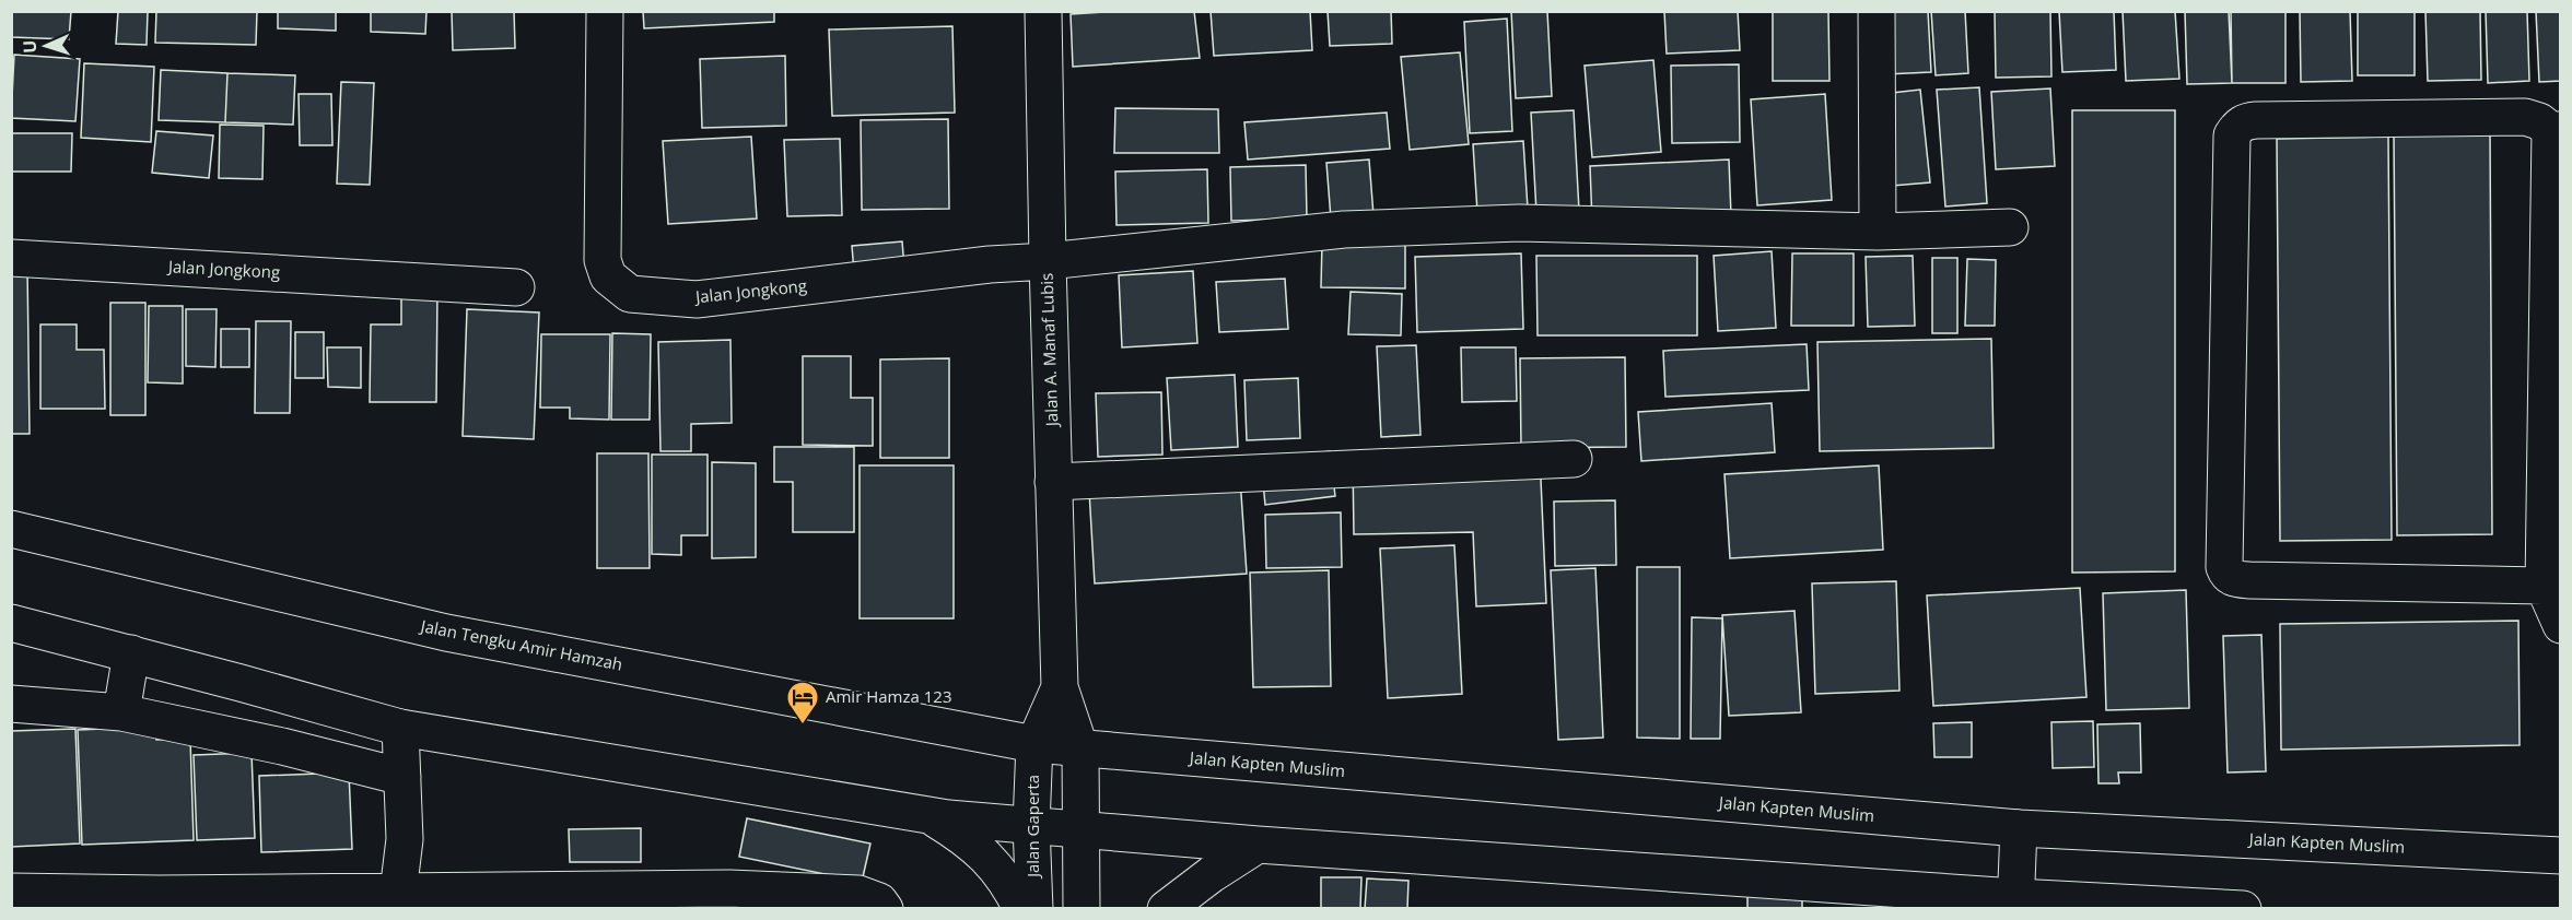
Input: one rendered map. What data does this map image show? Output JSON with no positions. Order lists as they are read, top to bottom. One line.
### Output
{"streets":{"street":["Jalan Jongkong","Jalan A. Manaf Lubis","Jalan Tengku Amir Hamzah","Jalan Kapten Muslim","Jalan Gaperta"]},"crossings":[["Jalan Jongkong","Jalan A. Manaf Lubis"],["Jalan A. Manaf Lubis","Jalan Tengku Amir Hamzah"],["Jalan A. Manaf Lubis","Jalan Kapten Muslim"],["Jalan A. Manaf Lubis","Jalan Gaperta"],["Jalan Tengku Amir Hamzah","Jalan Kapten Muslim"],["Jalan Tengku Amir Hamzah","Jalan Gaperta"],["Jalan Kapten Muslim","Jalan Gaperta"]],"places":{"hotel":["Amir Hamza 123"]},"north":"left"}
